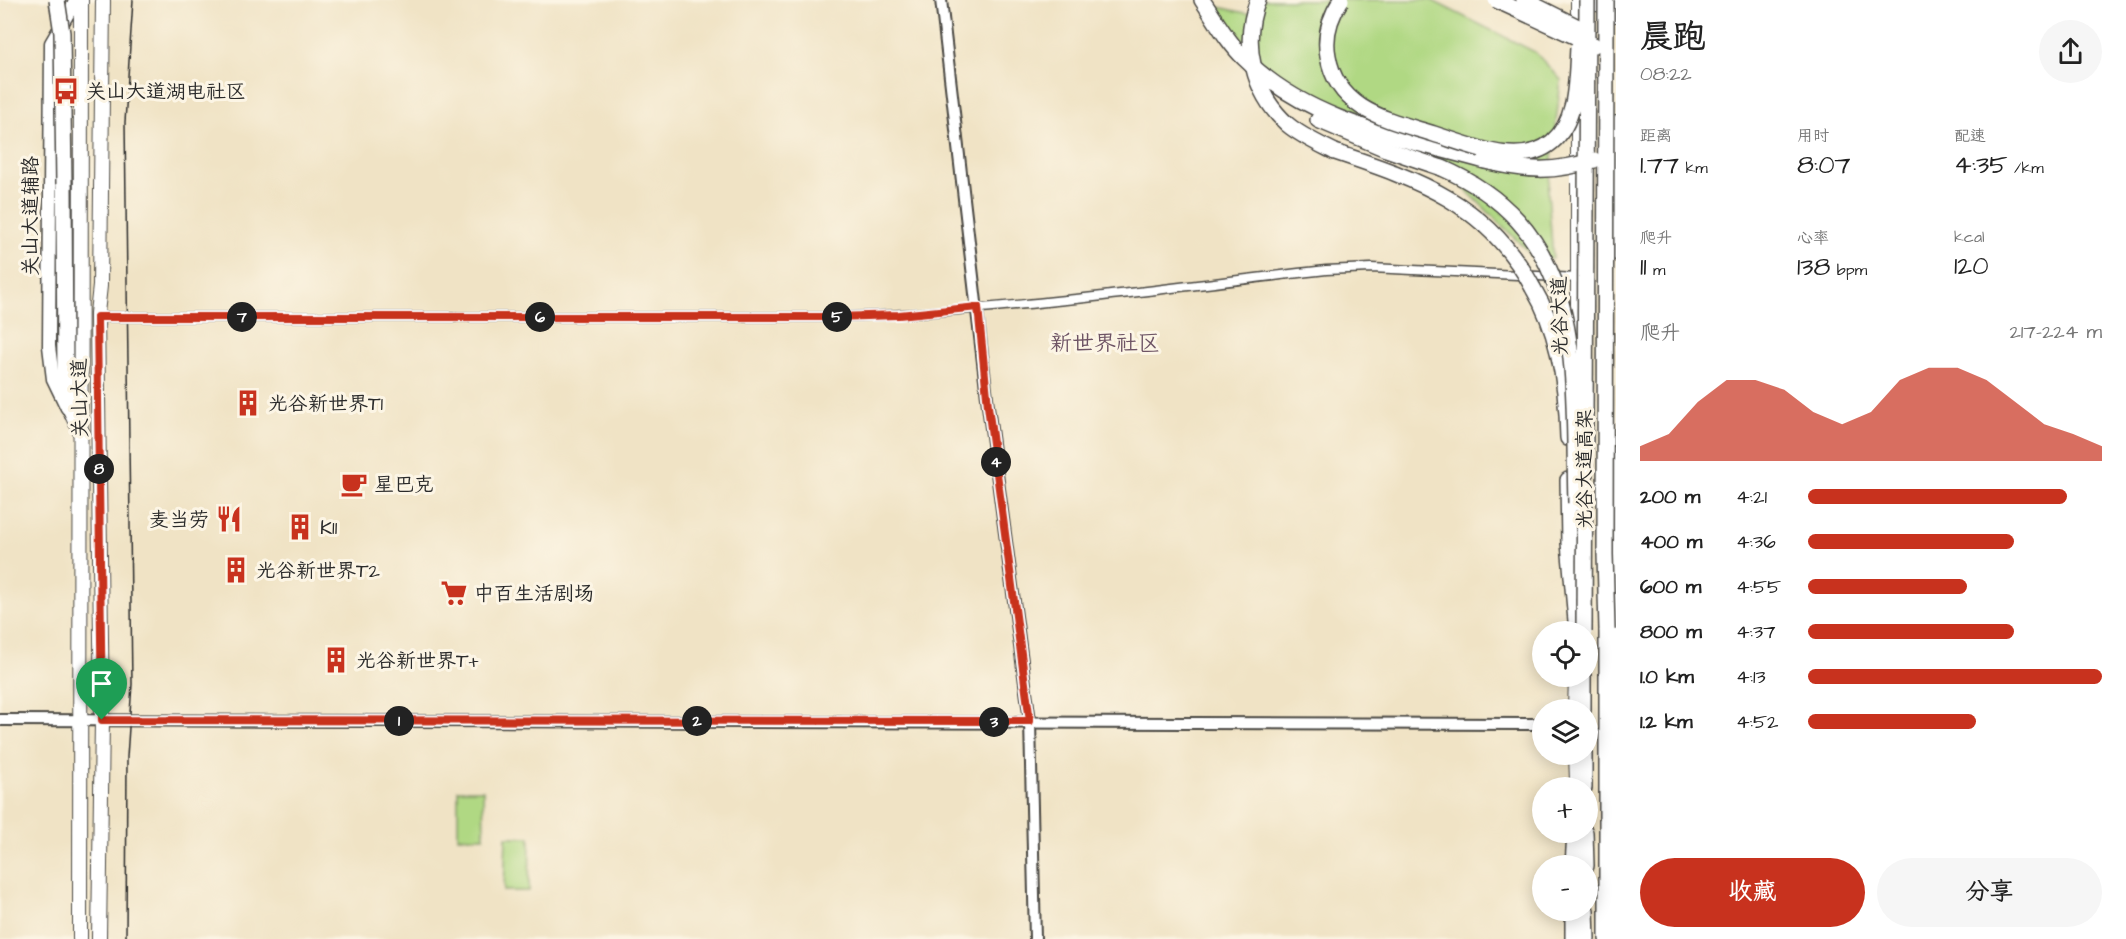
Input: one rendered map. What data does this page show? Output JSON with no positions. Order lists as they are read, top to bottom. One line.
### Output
{"streets":{"highway":["光谷大道高架"],"main road":["关山大道辅路","光谷大道","关山大道"]},"crossings":[["关山大道辅路","关山大道"]],"districts":["新世界社区"],"places":{"bus stop":["关山大道湖电社区"],"building":["光谷新世界T1","K11","光谷新世界T2","光谷新世界T+"],"cafe":["星巴克"],"restaurant":["麦当劳"],"supermarket":["中百生活剧场"]},"page":{"heading":["晨跑","08:22"],"stats":[["距离","1.77 km"],["用时","8:07"],["配速","4:35 /km"],["爬升","11 m"],["心率","138 bpm"],["kcal","120"]],"pins":["5","6","7","4","8","1","2","3"],"chart":["爬升","217–224 m"],"list":[{"name":"200 m","note":"4:21"},{"name":"400 m","note":"4:36"},{"name":"600 m","note":"4:55"},{"name":"800 m","note":"4:37"},{"name":"1.0 km","note":"4:13"},{"name":"1.2 km","note":"4:52"}],"map_buttons":["+","−"],"buttons":["收藏","分享"]}}
